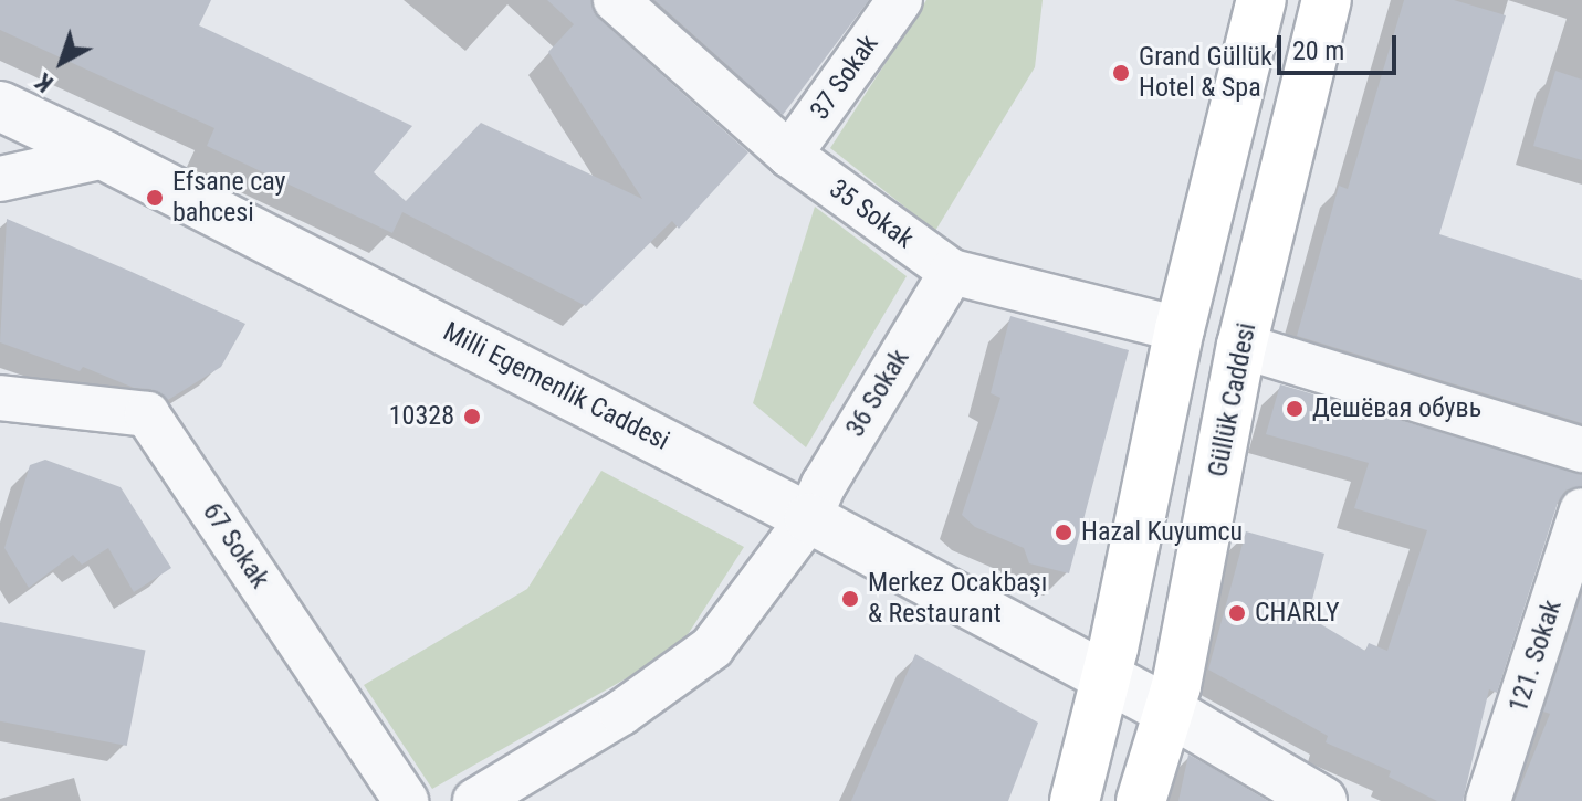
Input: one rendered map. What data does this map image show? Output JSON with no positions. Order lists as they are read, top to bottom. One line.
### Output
{"streets":{"main road":["Güllük Caddesi"],"street":["37 Sokak","35 Sokak","Milli Egemenlik Caddesi","36 Sokak","67 Sokak","121. Sokak"]},"crossings":[["37 Sokak","35 Sokak"],["35 Sokak","36 Sokak"],["Milli Egemenlik Caddesi","36 Sokak"],["Milli Egemenlik Caddesi","Güllük Caddesi"]],"places":["Grand Güllük Hotel & Spa","Efsane cay bahcesi","Дешёвая обувь","10328","Hazal Kuyumcu","Merkez Ocakbaşı & Restaurant","CHARLY"],"scale_bar":"20 m","north":"bottom left"}
